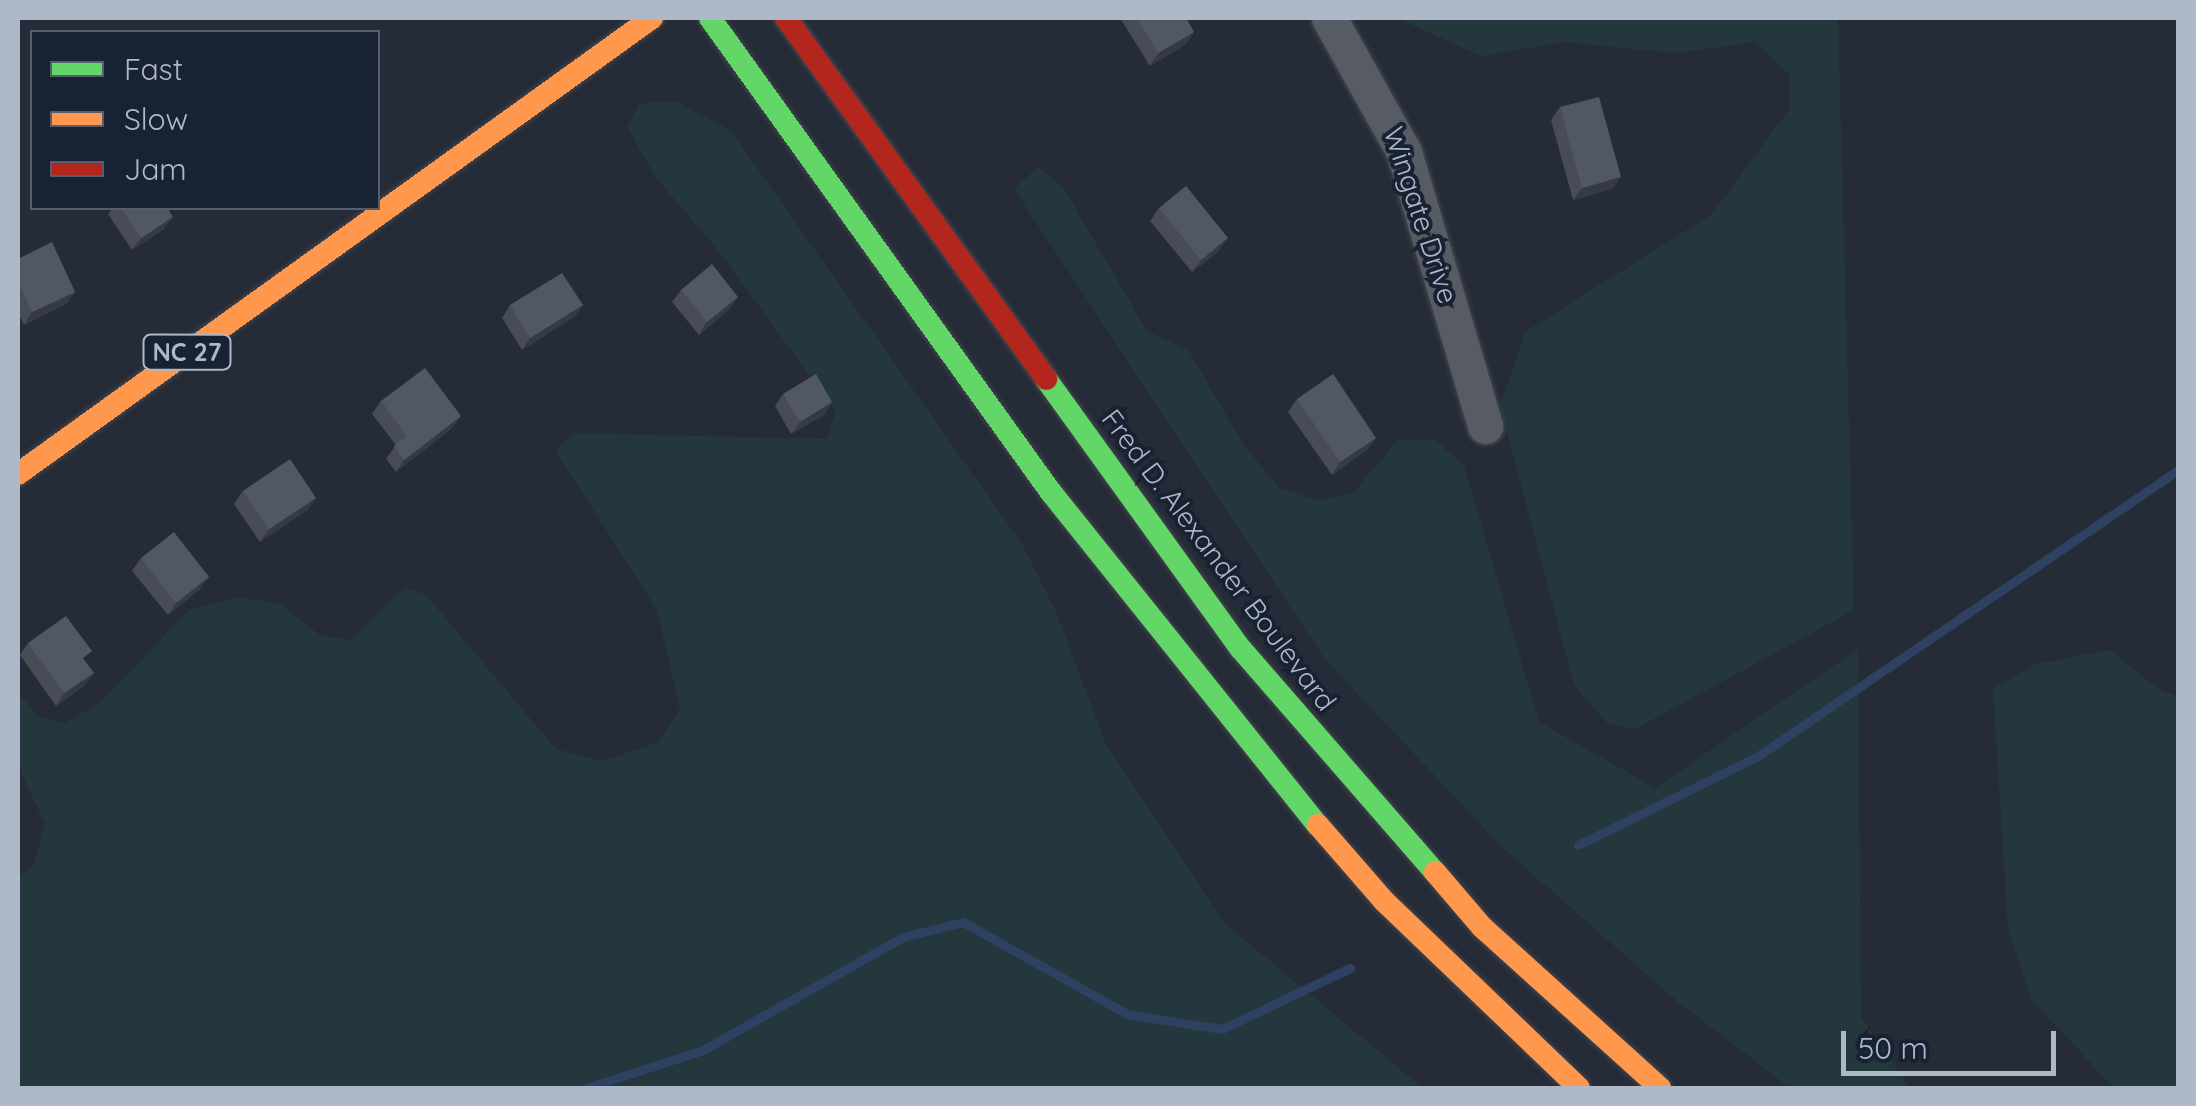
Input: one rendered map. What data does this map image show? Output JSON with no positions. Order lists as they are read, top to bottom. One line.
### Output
{"streets":{"main road":["NC 27","Fred D. Alexander Boulevard"],"street":["Wingate Drive"]},"legend":["Fast","Slow","Jam"],"scale_bar":"50 m"}
